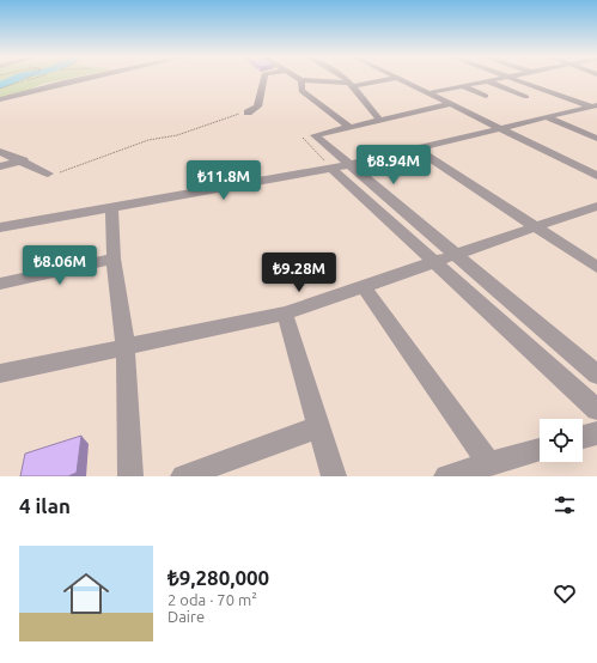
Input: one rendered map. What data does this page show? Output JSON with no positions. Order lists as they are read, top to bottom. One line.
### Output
{"page":{"price":["₺8.94M","₺11.8M","₺8.06M","₺9.28M"],"heading":"4 ilan","list":[{"name":"₺9,280,000","note":"2 oda · 70 m² · Daire"}]}}
